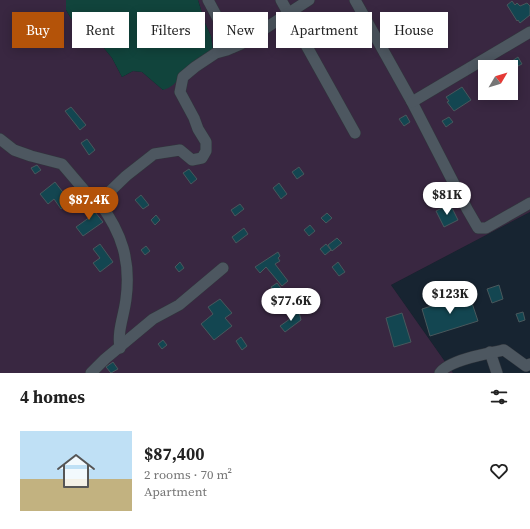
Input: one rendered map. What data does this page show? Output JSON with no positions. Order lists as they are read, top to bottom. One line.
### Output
{"north":"top right","page":{"chip":["Buy","Rent","Filters","New","Apartment","House"],"price":["$81K","$87.4K","$123K","$77.6K"],"heading":"4 homes","list":[{"name":"$87,400","note":"2 rooms · 70 m² · Apartment"}]}}
